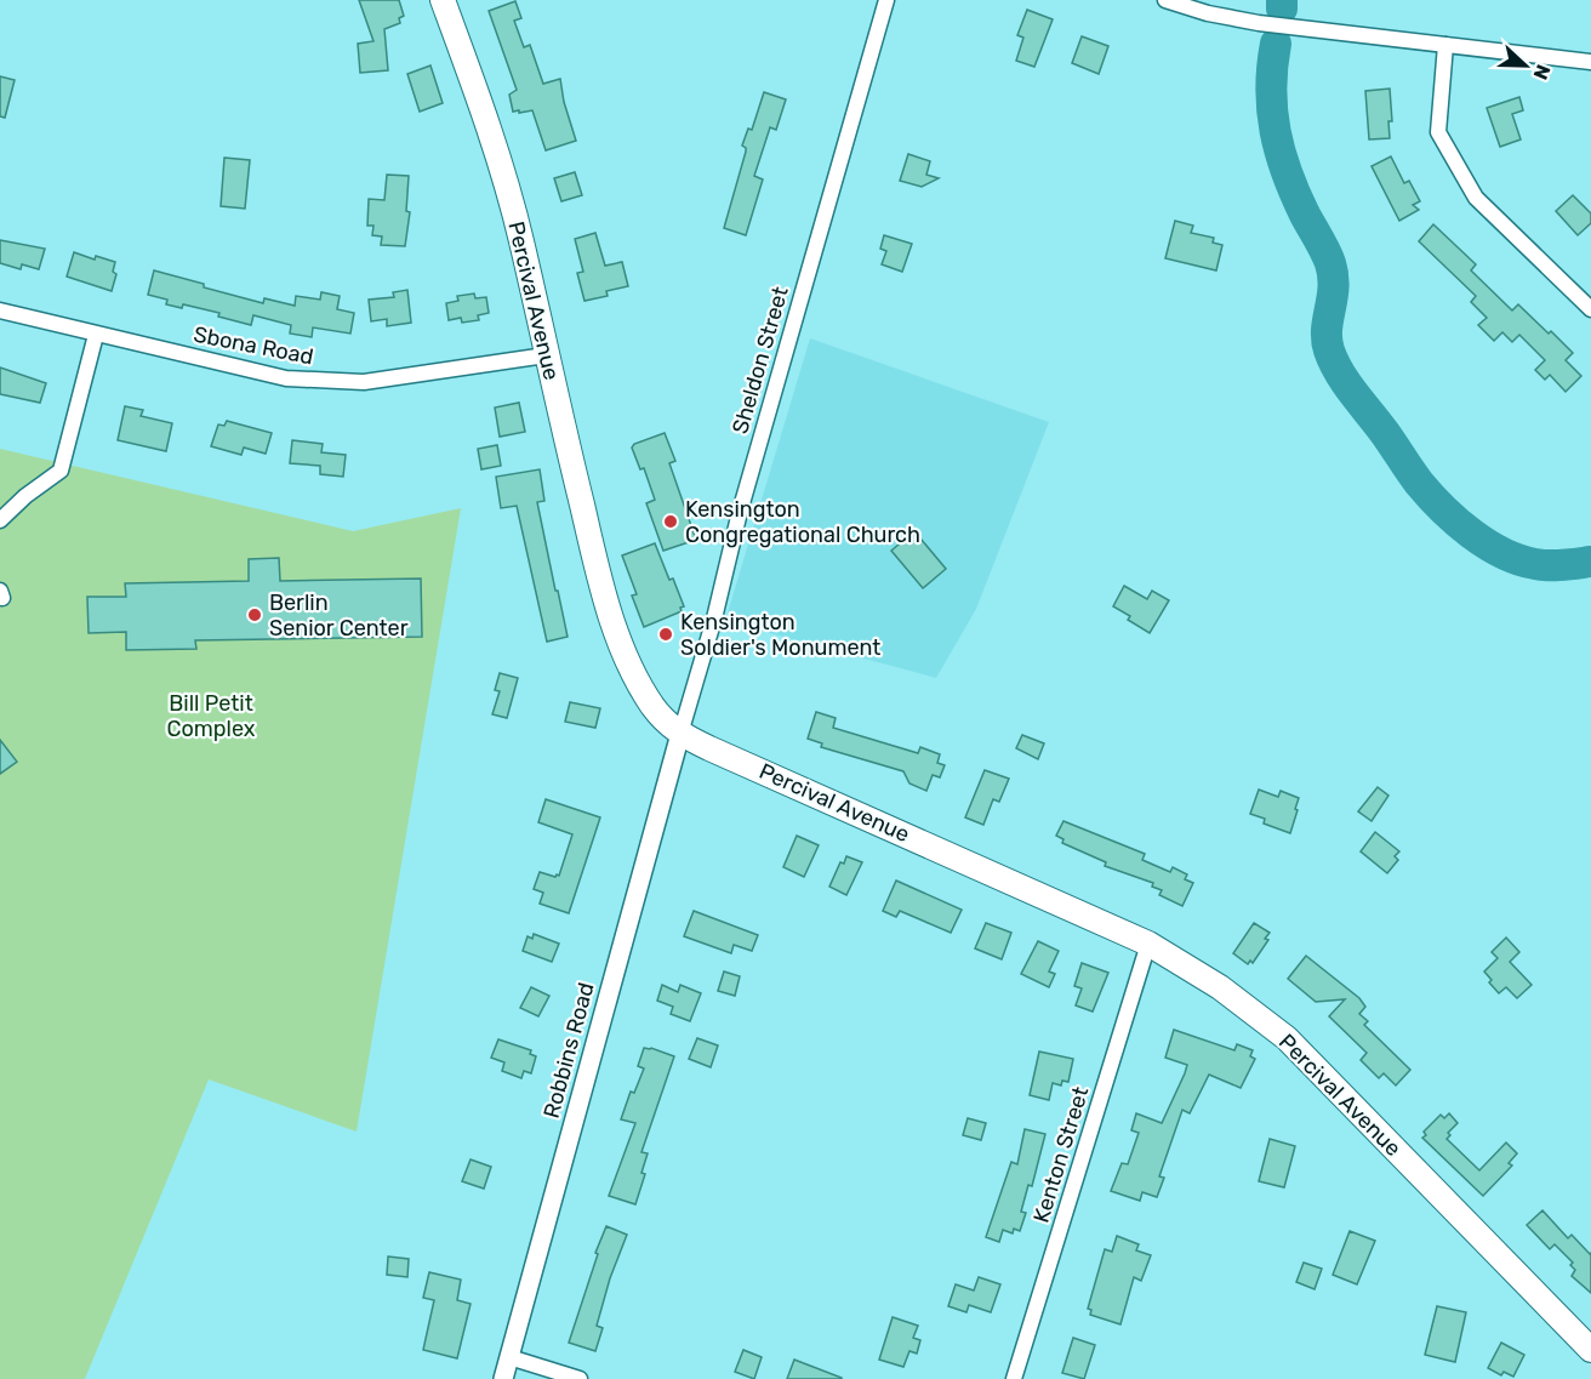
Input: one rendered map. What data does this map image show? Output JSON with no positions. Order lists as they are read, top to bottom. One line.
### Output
{"streets":{"main road":["Percival Avenue"],"street":["Sbona Road","Sheldon Street","Robbins Road","Kenton Street"]},"crossings":[["Percival Avenue","Sbona Road"],["Percival Avenue","Sheldon Street"],["Percival Avenue","Robbins Road"],["Percival Avenue","Kenton Street"],["Sheldon Street","Robbins Road"]],"parks":["Bill Petit Complex"],"places":["Kensington Congregational Church","Berlin Senior Center","Kensington Soldier's Monument"],"north":"right"}
